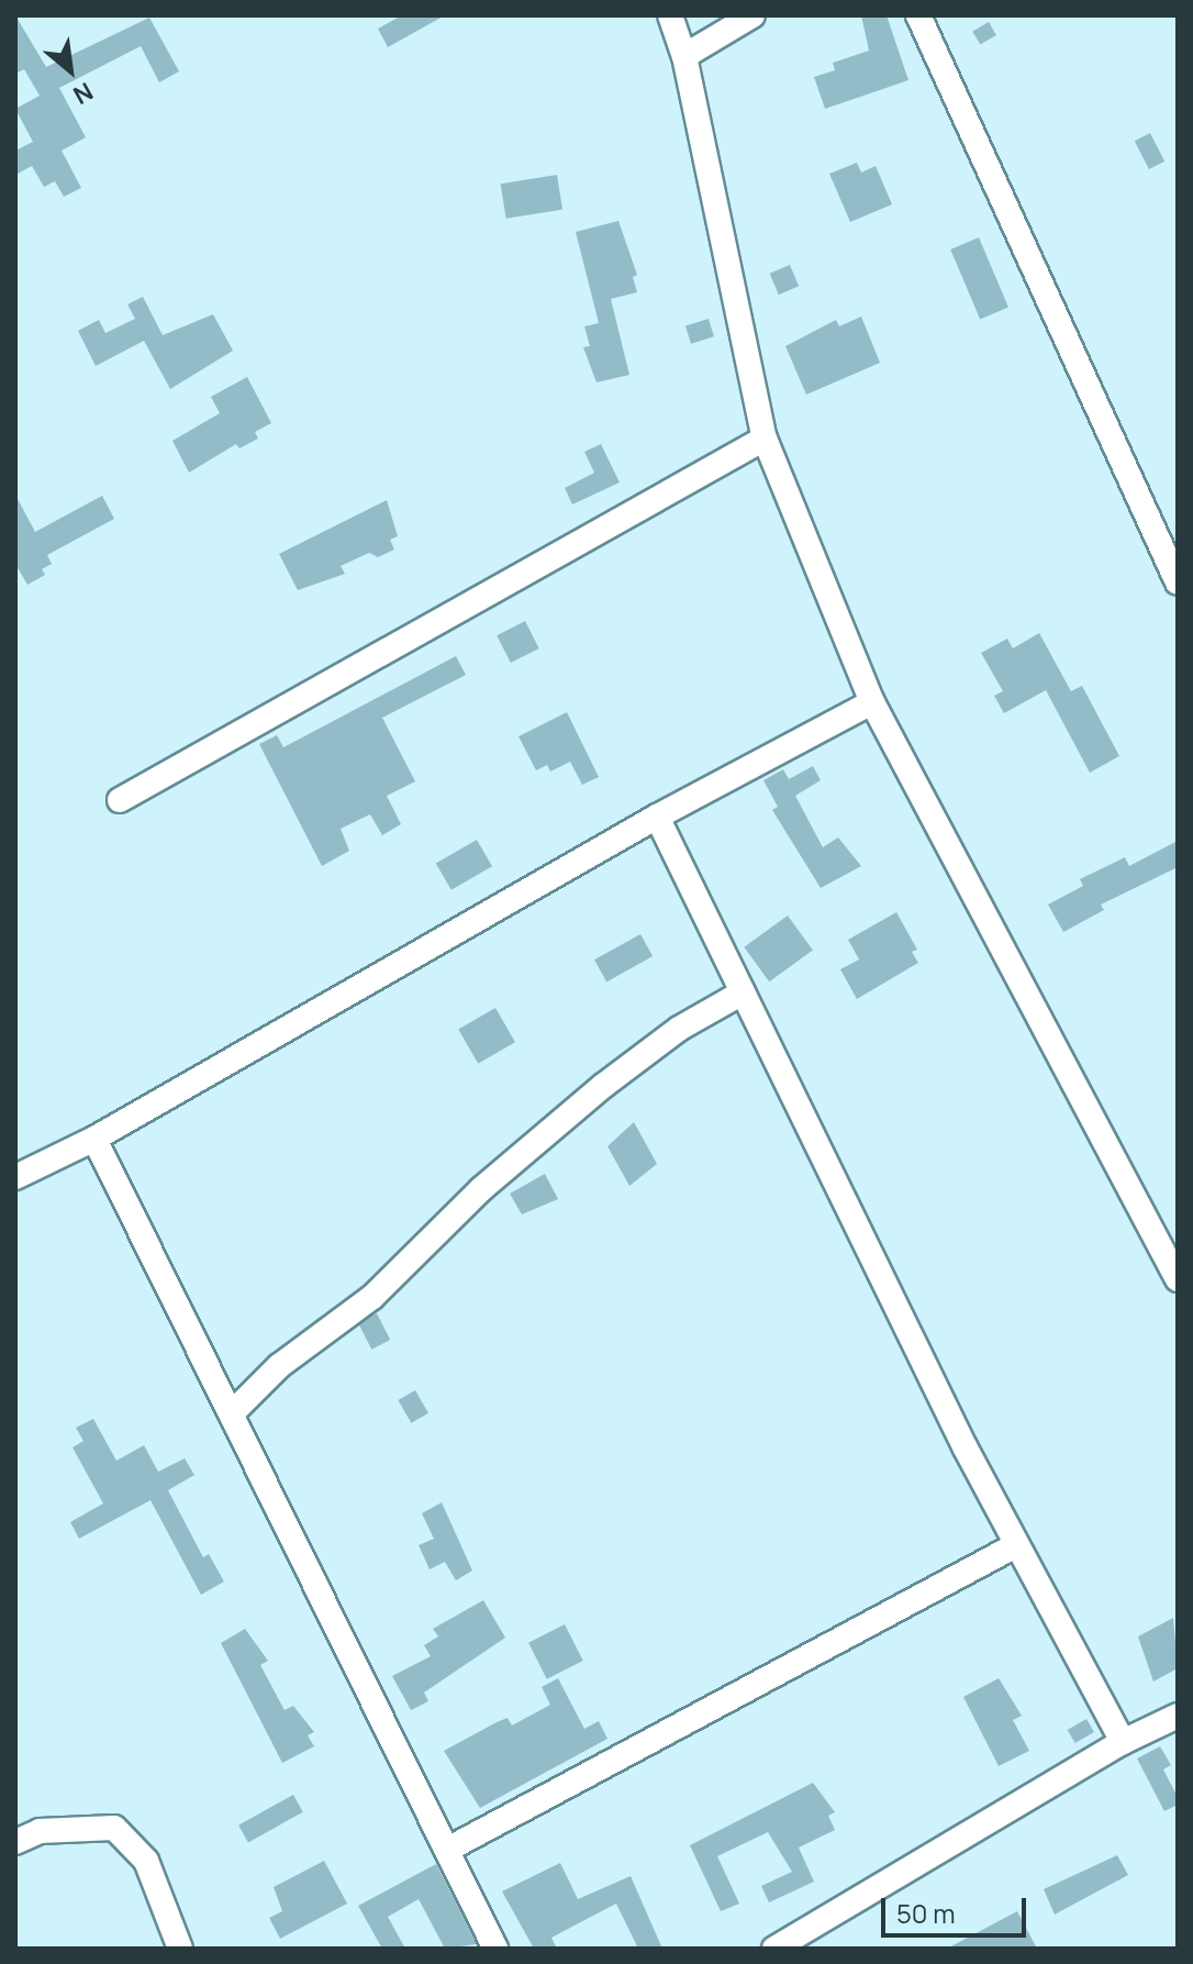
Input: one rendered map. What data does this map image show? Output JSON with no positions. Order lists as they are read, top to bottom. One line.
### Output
{"scale_bar":"50 m","north":"bottom right"}
